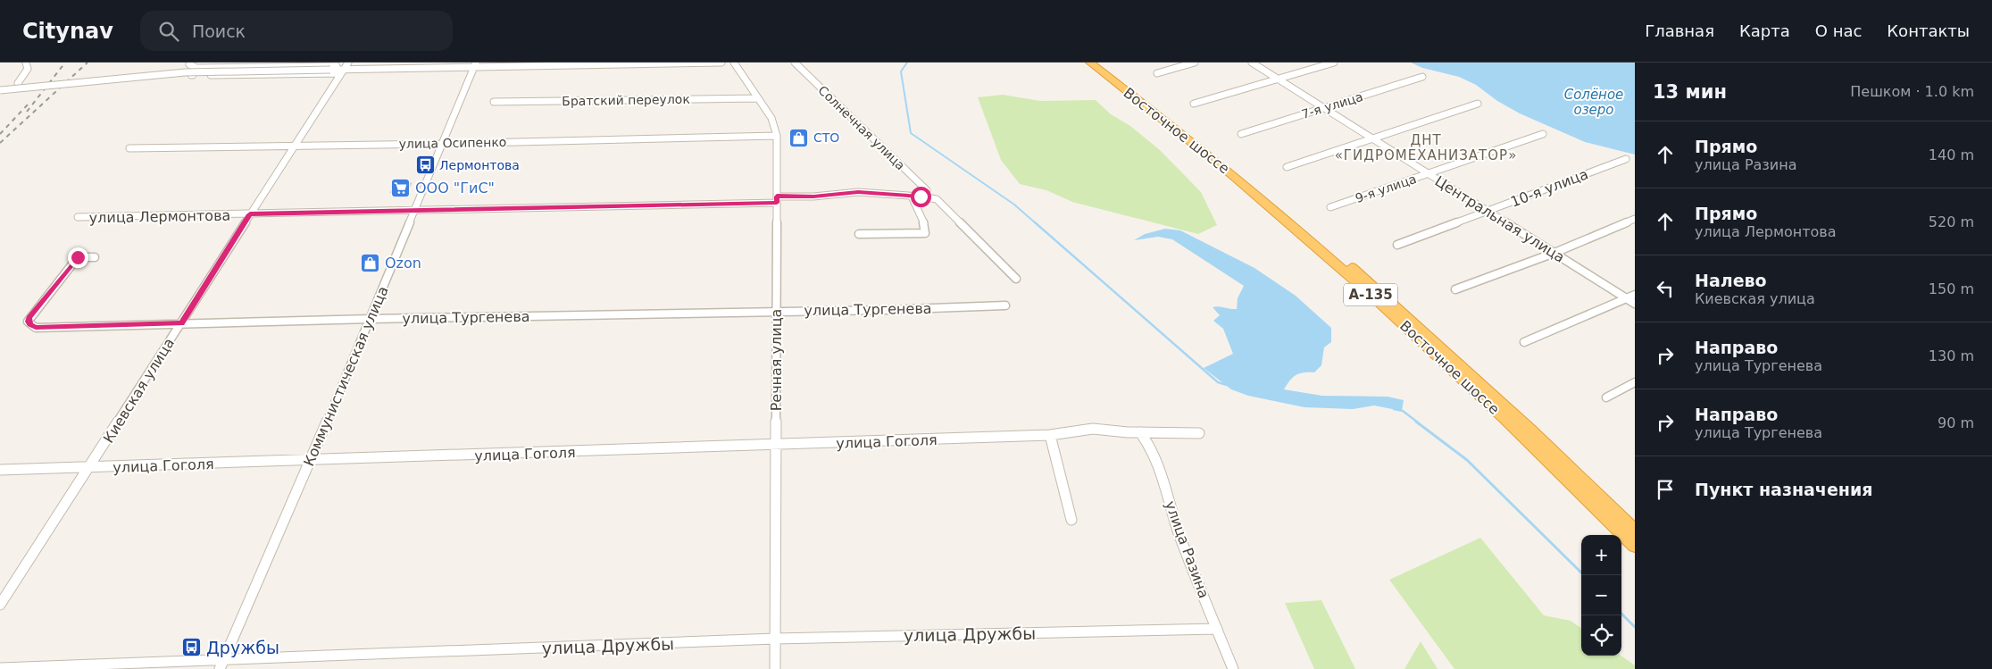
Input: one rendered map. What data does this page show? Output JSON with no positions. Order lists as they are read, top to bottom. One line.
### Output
{"streets":{"highway":["Восточное шоссе","А-135"],"street":["Братский переулок","7-я улица","Солнечная улица","улица Осипенко","10-я улица","9-я улица","улица Лермонтова","Центральная улица","улица Тургенева","Речная улица","Коммунистическая улица","Киевская улица","улица Гоголя","улица Разина","улица Дружбы"]},"crossings":[["Братский переулок","Речная улица"],["7-я улица","Центральная улица"],["улица Осипенко","Речная улица"],["улица Осипенко","Коммунистическая улица"],["улица Осипенко","Киевская улица"],["10-я улица","Центральная улица"],["9-я улица","Центральная улица"],["улица Лермонтова","Речная улица"],["улица Лермонтова","Коммунистическая улица"],["улица Лермонтова","Киевская улица"],["улица Тургенева","Речная улица"],["улица Тургенева","Коммунистическая улица"],["улица Тургенева","Киевская улица"],["Речная улица","улица Гоголя"],["Речная улица","улица Дружбы"],["Коммунистическая улица","улица Гоголя"],["Коммунистическая улица","улица Дружбы"],["Киевская улица","улица Гоголя"],["улица Гоголя","улица Разина"],["улица Разина","улица Дружбы"]],"districts":["ДНТ «ГИДРОМЕХАНИЗАТОР»"],"water":["Солёное озеро"],"places":{"shop":["СТО","Ozon"],"bus stop":["Лермонтова","Дружбы"],"supermarket":["ООО \"ГиС\""]},"page":{"header":"Citynav","search":"Поиск","nav":["Главная","Карта","О нас","Контакты"],"heading":["13 мин","Пешком · 1.0 km"],"list":[["Прямо","улица Разина","140 m"],["Прямо","улица Лермонтова","520 m"],["Налево","Киевская улица","150 m"],["Направо","улица Тургенева","130 m"],["Направо","улица Тургенева","90 m"],"Пункт назначения"],"map_buttons":["+","−"]}}
